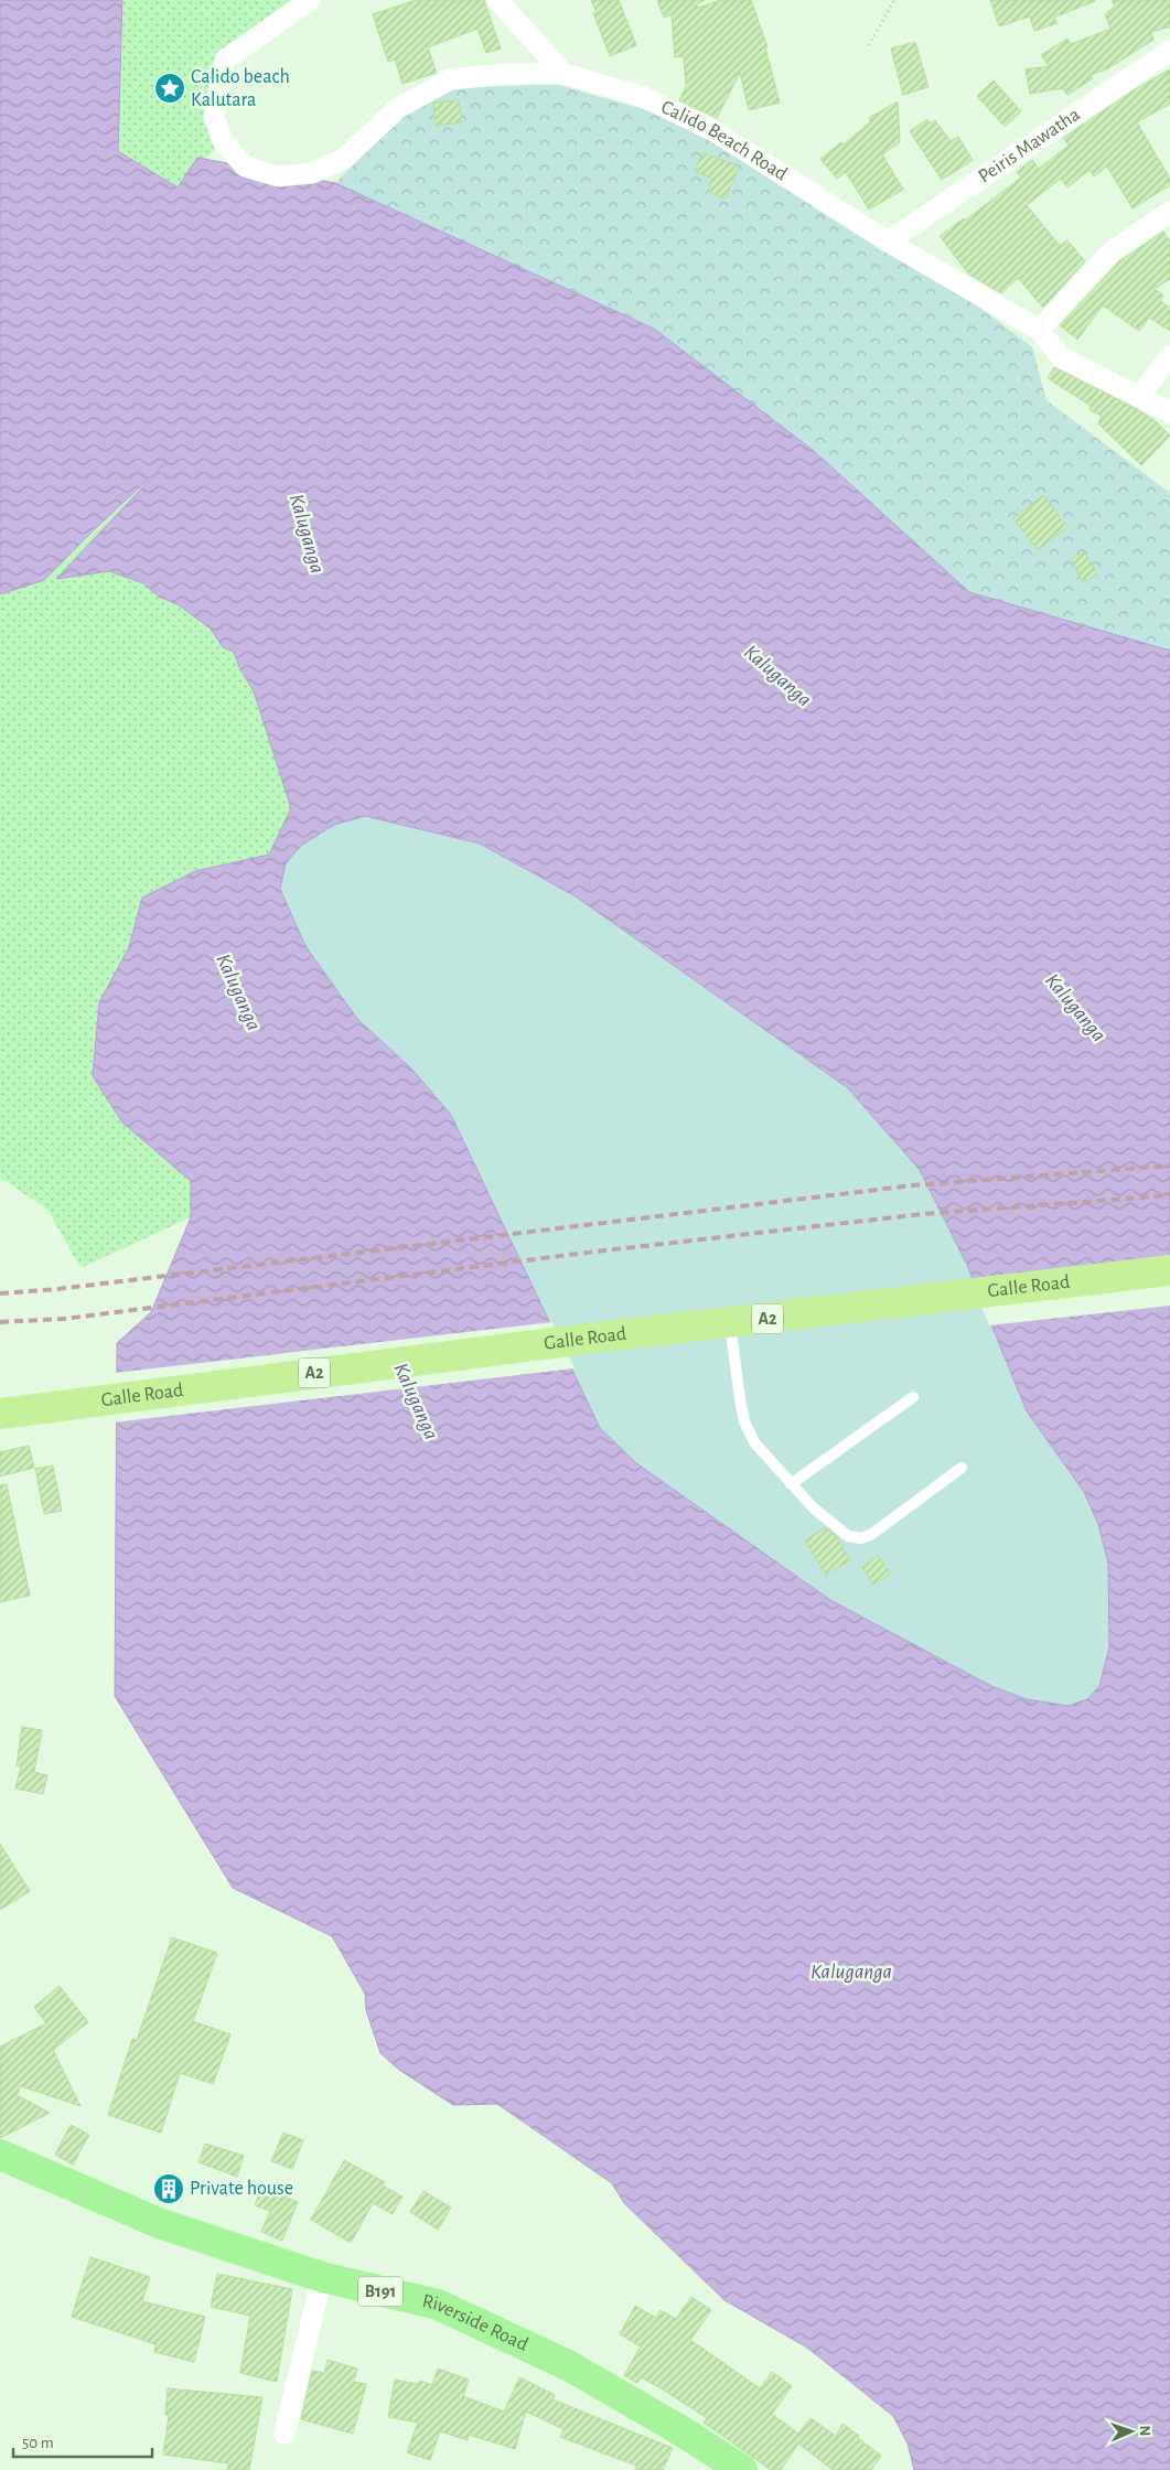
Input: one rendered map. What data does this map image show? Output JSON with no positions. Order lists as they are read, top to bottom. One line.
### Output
{"streets":{"highway":["Galle Road","A2"],"main road":["B191","Riverside Road"],"street":["Calido Beach Road","Peiris Mawatha"]},"crossings":[["Calido Beach Road","Peiris Mawatha"]],"water":["Kaluganga"],"places":{"place":["Calido beach Kalutara"],"building":["Private house"]},"scale_bar":"50 m","north":"right"}
